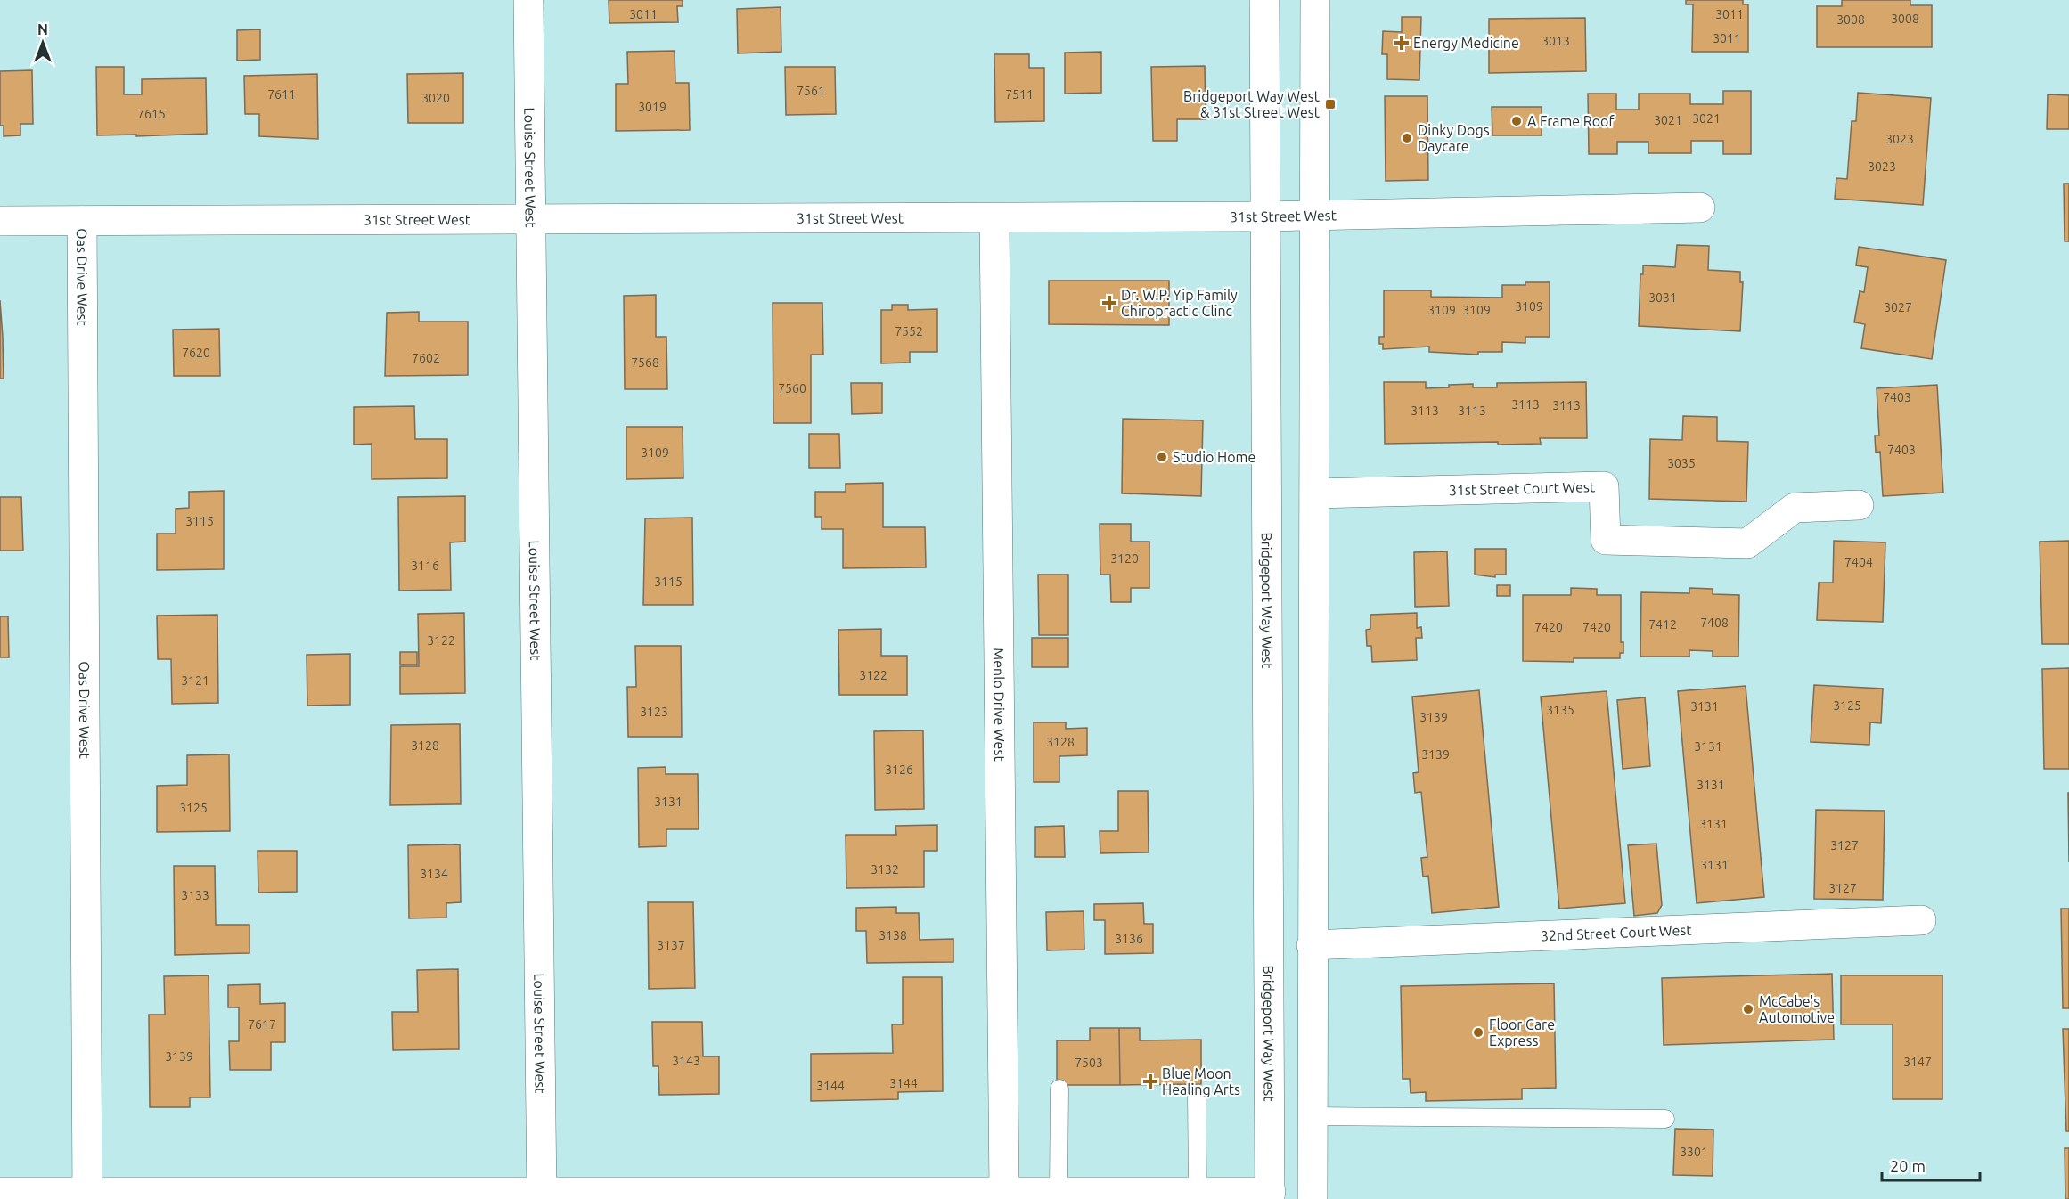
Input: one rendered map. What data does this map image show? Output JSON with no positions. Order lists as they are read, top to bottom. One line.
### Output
{"streets":{"street":["Louise Street West","31st Street West","Oas Drive West","31st Street Court West","Bridgeport Way West","Menlo Drive West","32nd Street Court West"]},"crossings":[["Louise Street West","31st Street West"],["31st Street West","Oas Drive West"],["31st Street West","Bridgeport Way West"],["31st Street West","Menlo Drive West"]],"places":{"health":["Energy Medicine","Dr. W.P. Yip Family Chiropractic Clinc","Blue Moon Healing Arts"],"transit":["Bridgeport Way West & 31st Street West"],"other":["A Frame Roof","Dinky Dogs Daycare","Studio Home","McCabe's Automotive","Floor Care Express"]},"house_numbers":["3011","3011","3008","3008","3011","3013","7561","7611","7511","3020","3019","7615","3021","3021","3023","3023","3031","3109","3027","3109","3109","7552","7620","7602","7568","7560","7403","3113","3113","3113","3113","7403","3109","3035","3115","3120","7404","3116","3115","7408","7412","7420","7420","3122","3122","3121","3125","3131","3135","3123","3139","3128","3128","3131","3139","3126","3131","3131","3125","3131","3127","3131","3132","3134","3127","3133","3138","3136","3137","7617","3139","3143","3147","7503","3144","3144","3301"],"scale_bar":"20 m","north":"top"}
